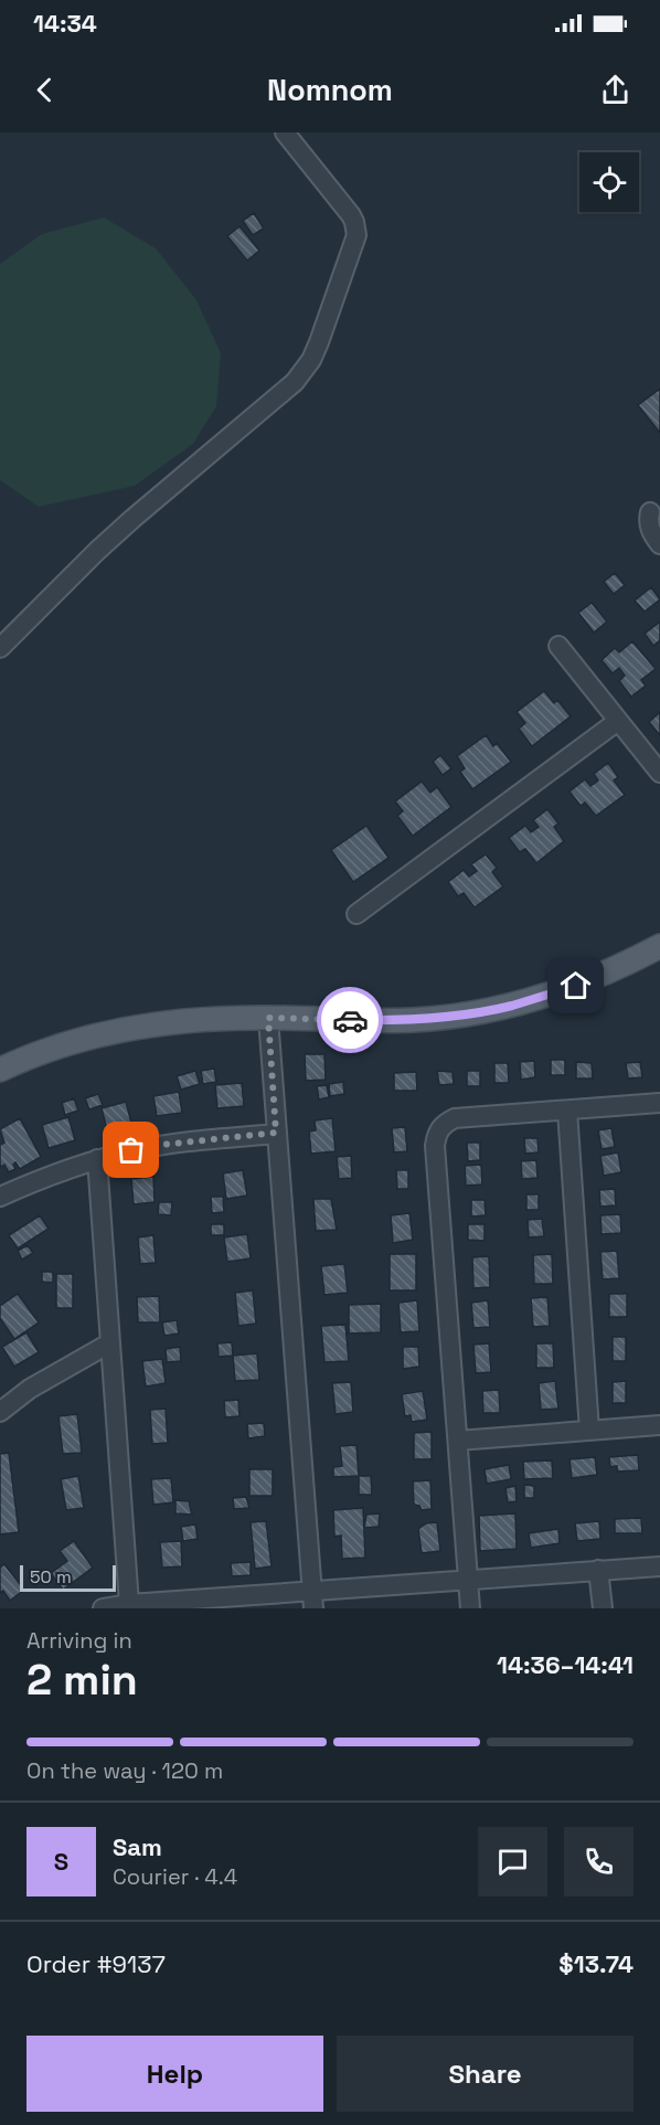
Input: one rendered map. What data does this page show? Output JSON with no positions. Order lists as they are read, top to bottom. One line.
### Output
{"scale_bar":"50 m","page":{"status":"14:34","header":"Nomnom","scale":"50 m","heading":["2 min","Arriving in","14:36–14:41"],"panel":["Sam","Courier · 4.4","Order #9137","$13.74"],"bar":"On the way · 120 m","round":"S","buttons":["Help","Share"]}}
